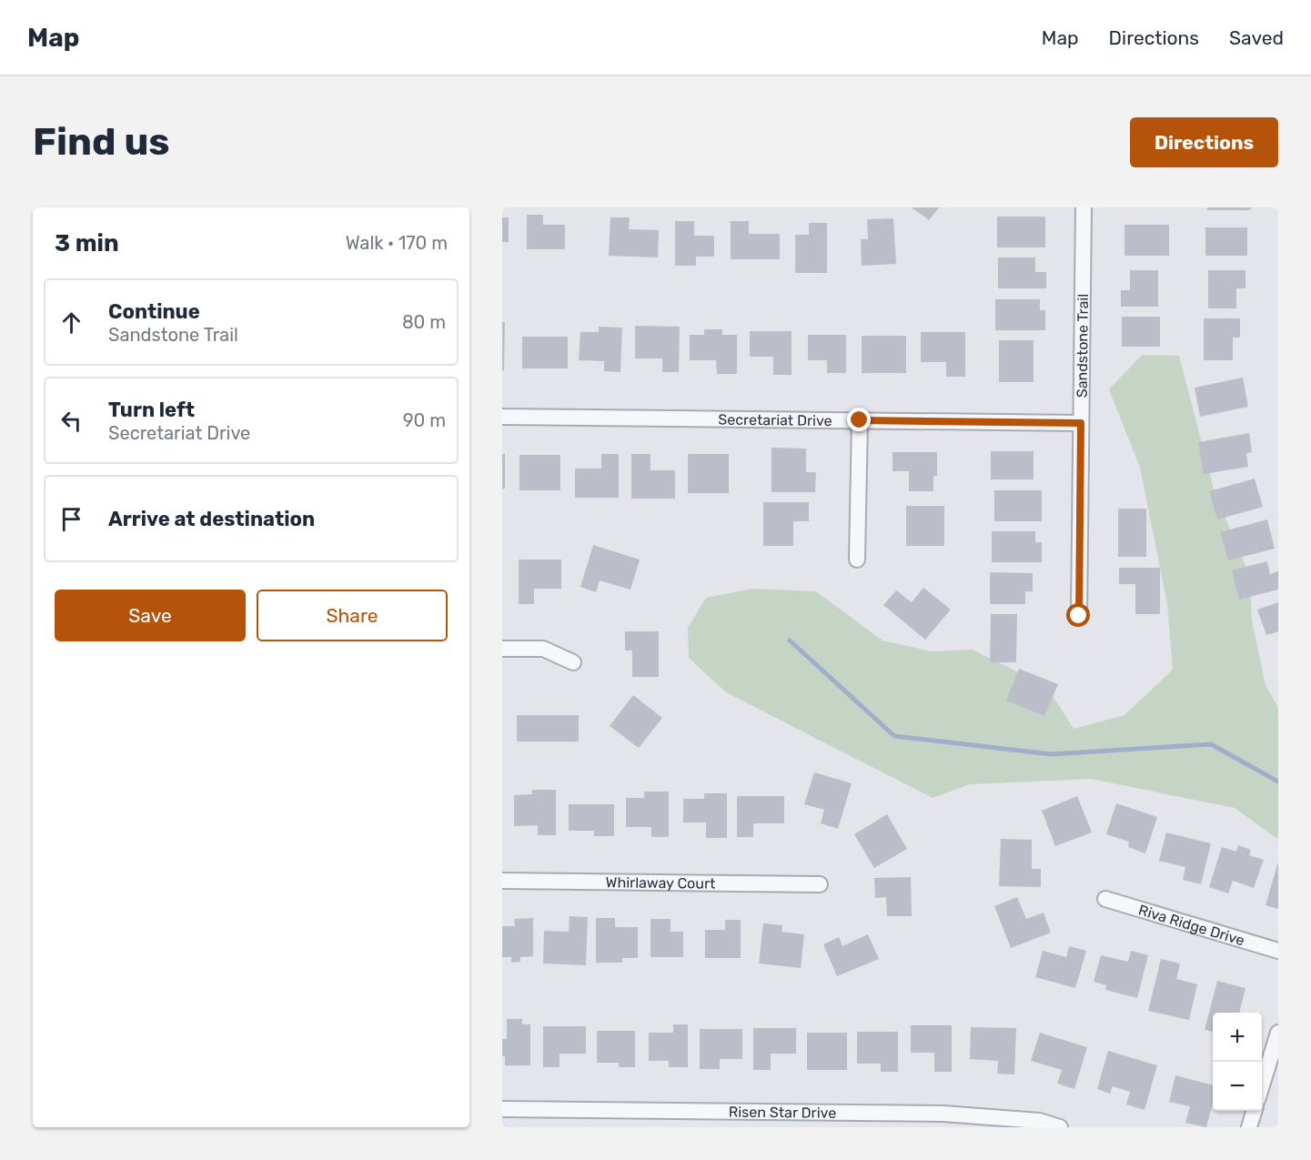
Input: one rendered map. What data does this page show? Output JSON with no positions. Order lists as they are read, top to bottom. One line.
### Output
{"streets":{"street":["Sandstone Trail","Secretariat Drive","Whirlaway Court","Riva Ridge Drive","Risen Star Drive"]},"crossings":[["Sandstone Trail","Secretariat Drive"]],"page":{"header":"Map","nav":["Map","Directions","Saved"],"buttons":["Directions",["Save","Share"]],"title":"Find us","heading":["3 min","Walk · 170 m"],"list":[["Continue","Sandstone Trail","80 m"],["Turn left","Secretariat Drive","90 m"],"Arrive at destination"],"map_buttons":["+","−"]}}
